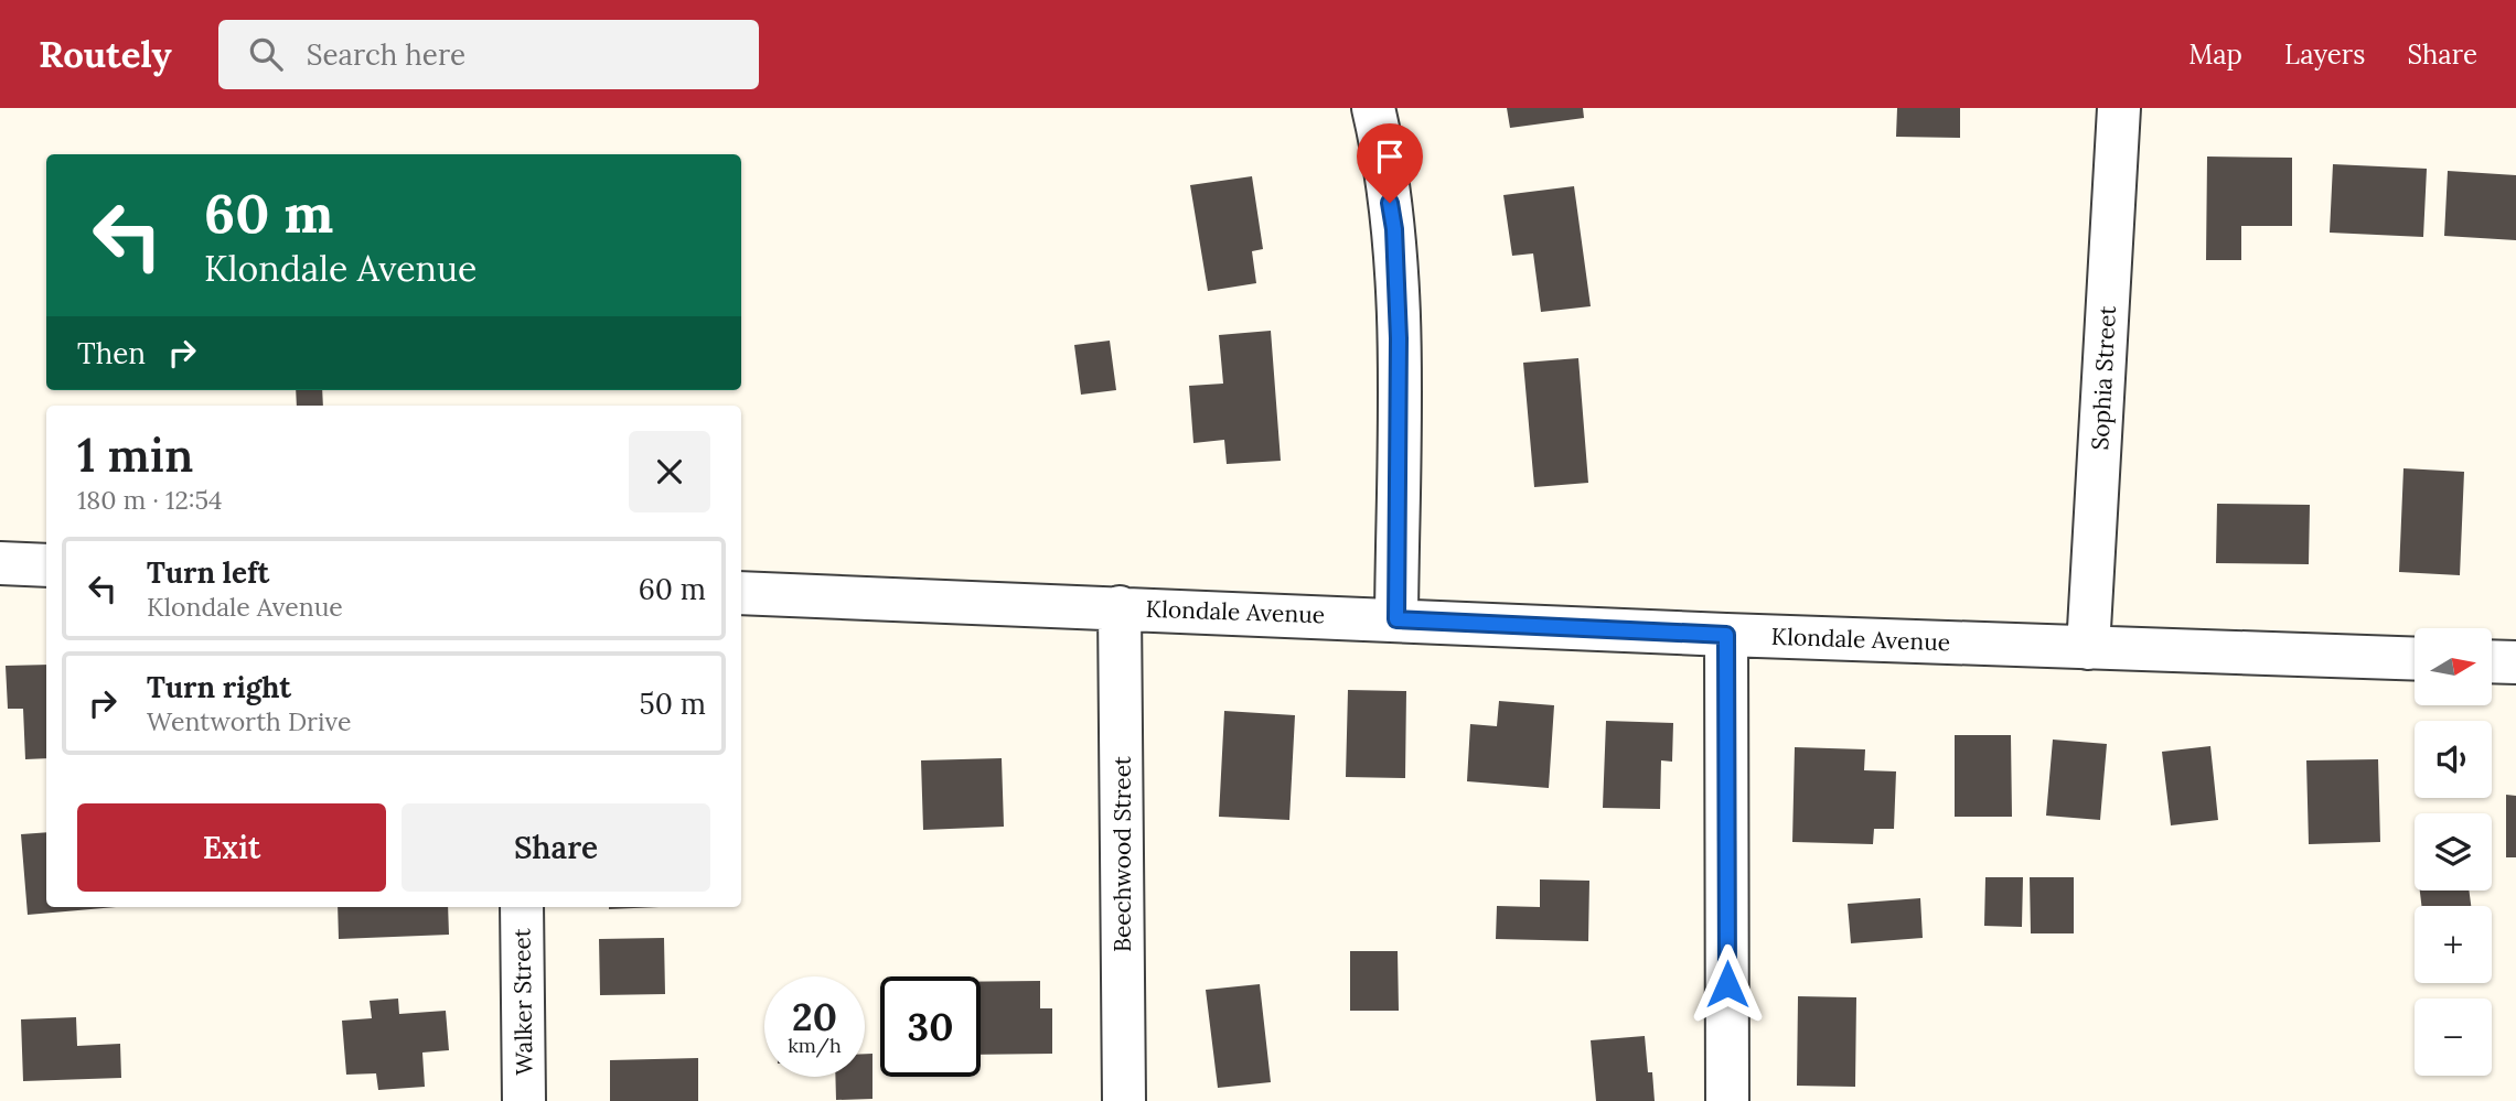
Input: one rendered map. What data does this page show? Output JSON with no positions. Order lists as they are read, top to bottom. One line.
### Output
{"streets":{"street":["Sophia Street","Klondale Avenue","Beechwood Street","Walker Street"]},"crossings":[["Sophia Street","Klondale Avenue"],["Klondale Avenue","Beechwood Street"]],"north":"right","page":{"header":"Routely","search":"Search here","nav":["Map","Layers","Share"],"turn":["60 m","Klondale Avenue"],"then":"Then","heading":["1 min","180 m · 12:54"],"list":[{"name":"Turn left","note":"Klondale Avenue","value":"60 m"},{"name":"Turn right","note":"Wentworth Drive","value":"50 m"}],"map_buttons":["+","−"],"buttons":["Exit","Share"],"speed":"20 km/h","limit":"30"}}
